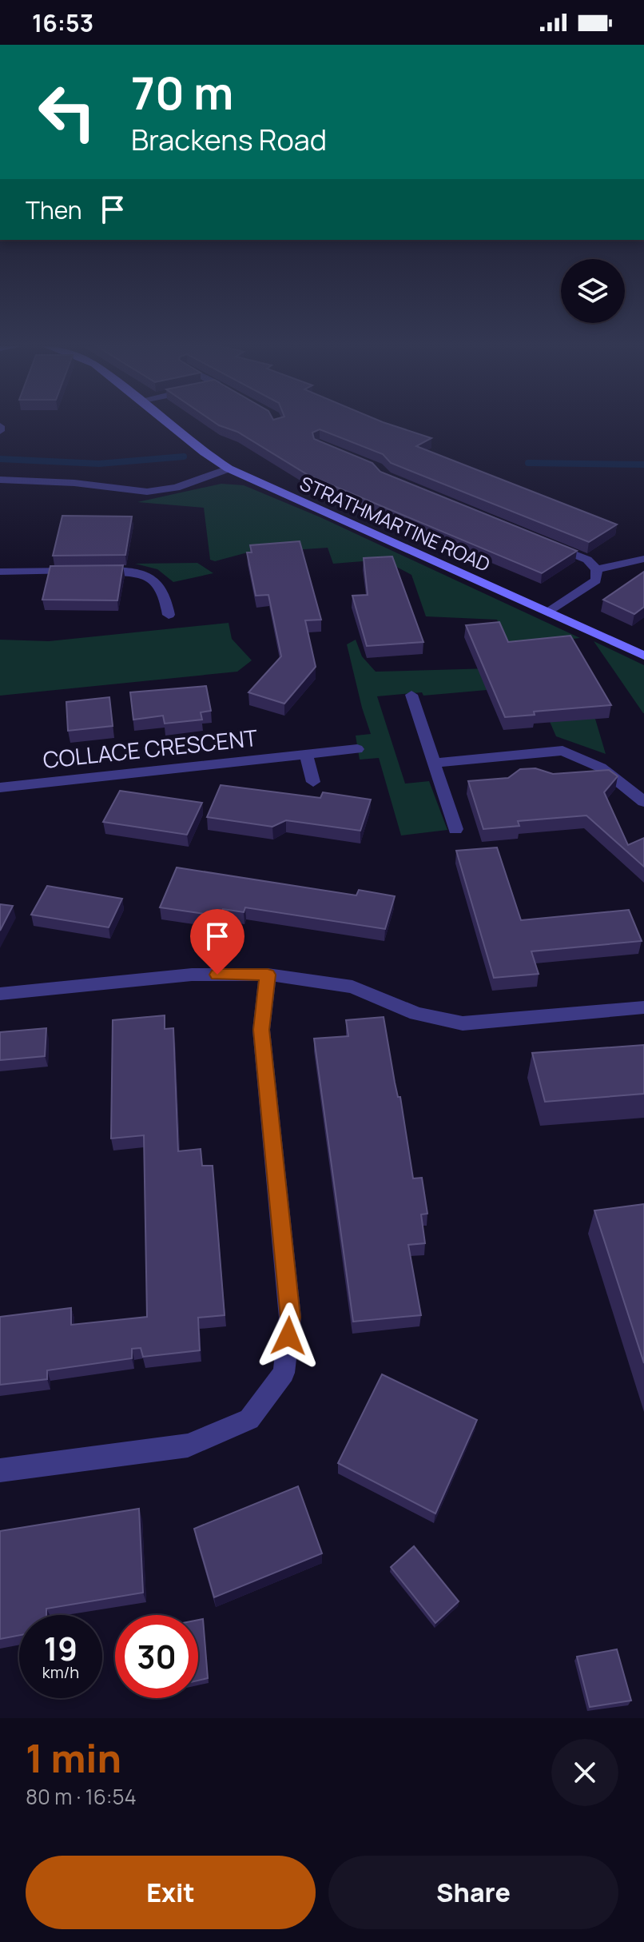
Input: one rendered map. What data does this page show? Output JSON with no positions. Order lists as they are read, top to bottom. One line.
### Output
{"streets":{"street":["STRATHMARTINE ROAD","COLLACE CRESCENT"]},"page":{"status":"16:53","turn":["70 m","Brackens Road"],"then":"Then","speed":"19 km/h","limit":"30","heading":["1 min","80 m · 16:54"],"buttons":["Exit","Share"]}}
